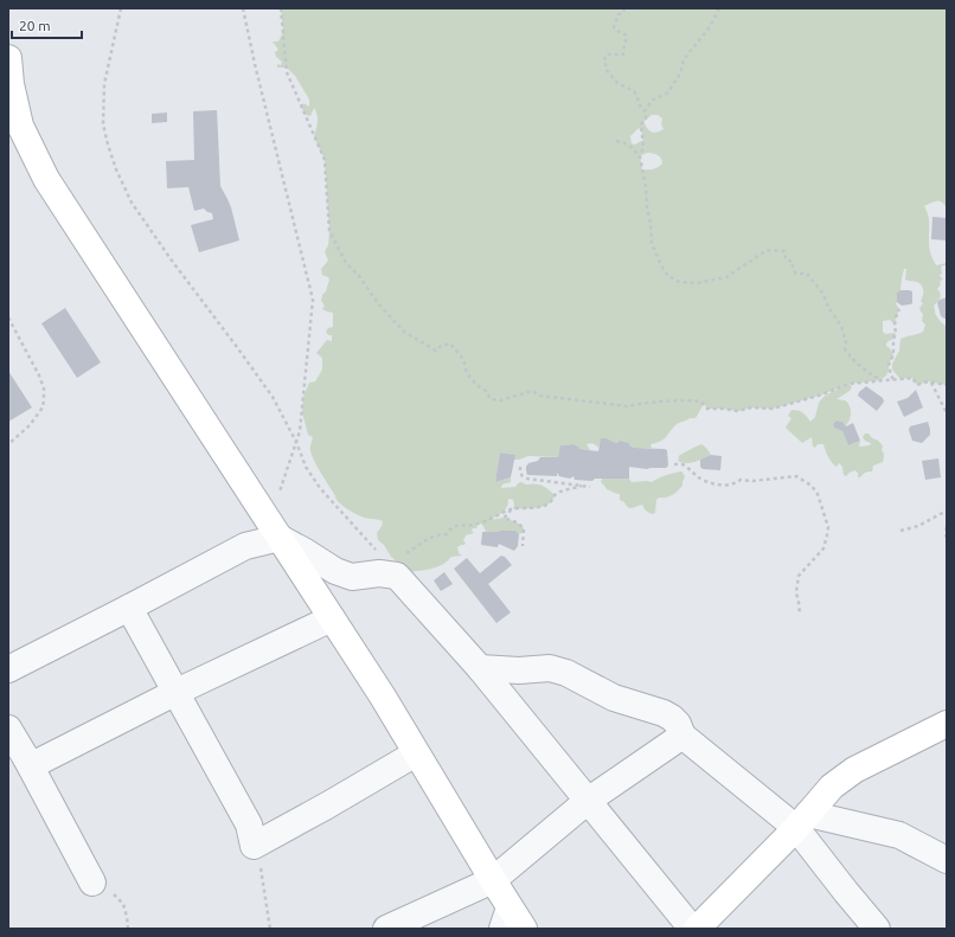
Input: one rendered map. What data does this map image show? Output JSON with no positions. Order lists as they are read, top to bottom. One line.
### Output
{"scale_bar":"20 m"}
